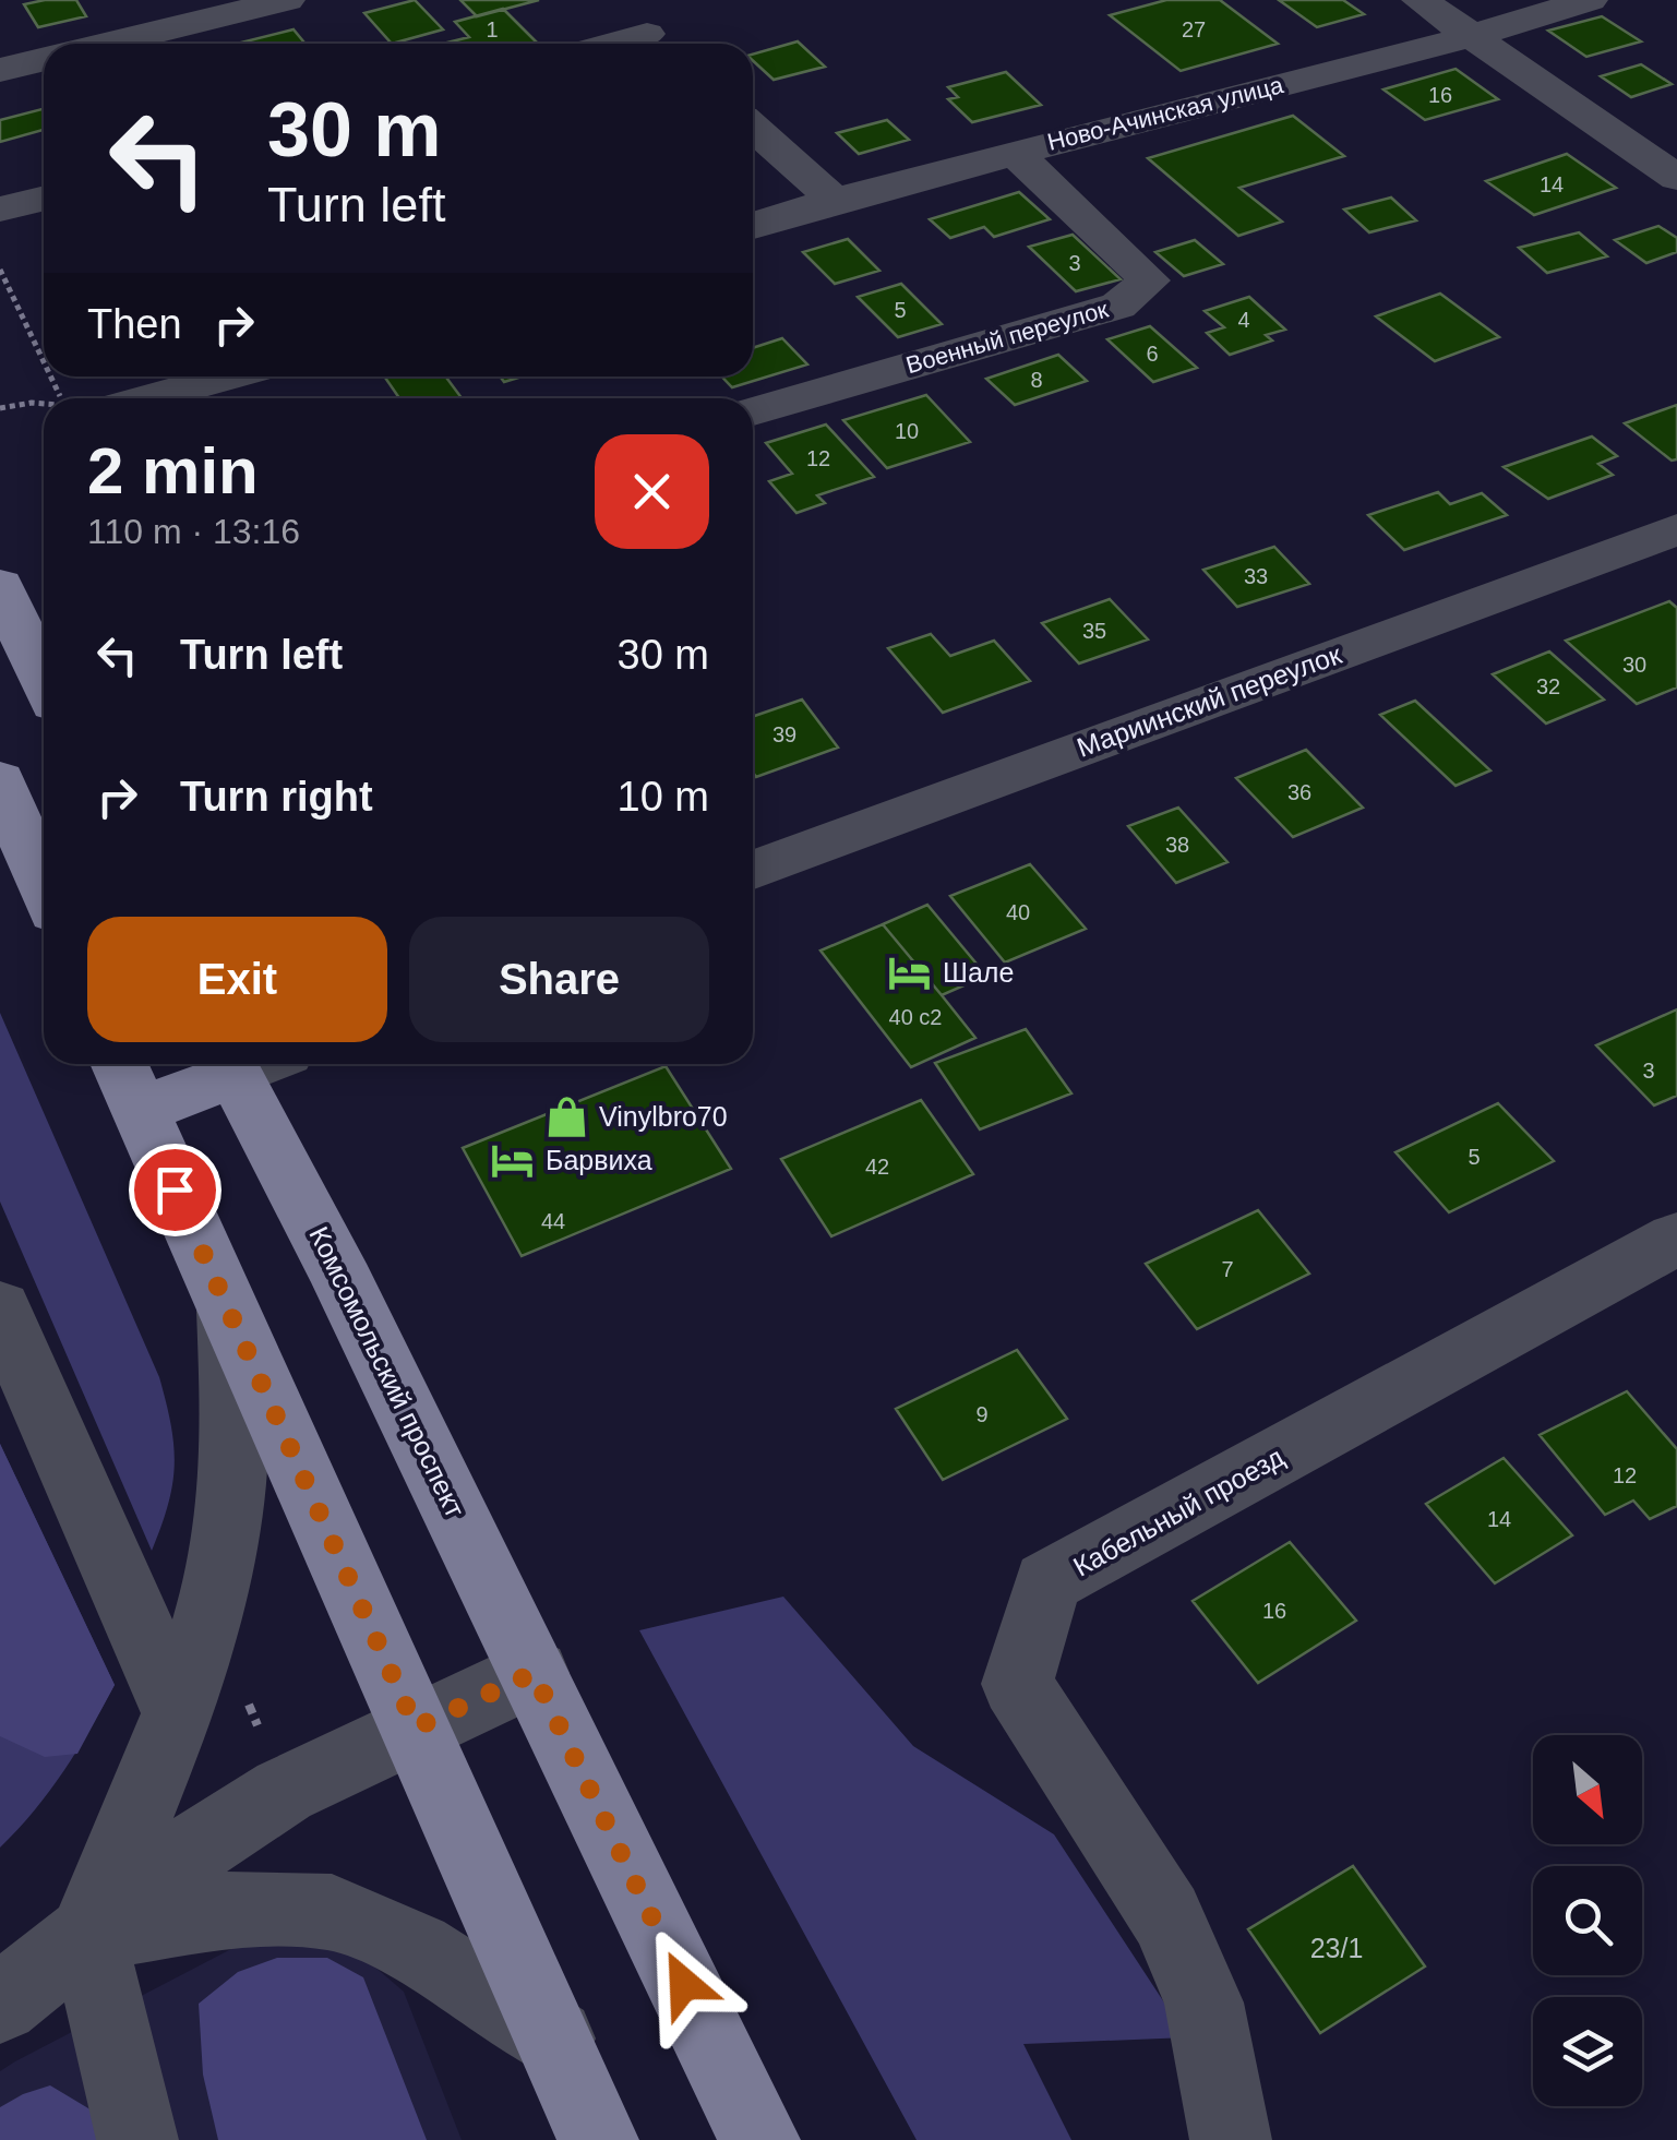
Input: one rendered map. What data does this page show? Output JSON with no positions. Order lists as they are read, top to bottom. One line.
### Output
{"streets":{"main road":["Комсомольский проспект"],"street":["Ново-Ачинская улица","Военный переулок","Мариинский переулок","Кабельный проезд"]},"crossings":[["Ново-Ачинская улица","Военный переулок"]],"places":{"hotel":["Шале","Барвиха"],"shop":["Vinylbro70"]},"house_numbers":["1","27","16","14","3","5","4","6","8","10","12","33","35","30","32","39","36","38","40","40 с2","3","5","42","44","7","9","12","14","16","23/1"],"north":"bottom right","page":{"turn":["30 m","Turn left"],"then":"Then","heading":["2 min","110 m · 13:16"],"list":[{"name":"Turn left","value":"30 m"},{"name":"Turn right","value":"10 m"}],"buttons":["Exit","Share"]}}
